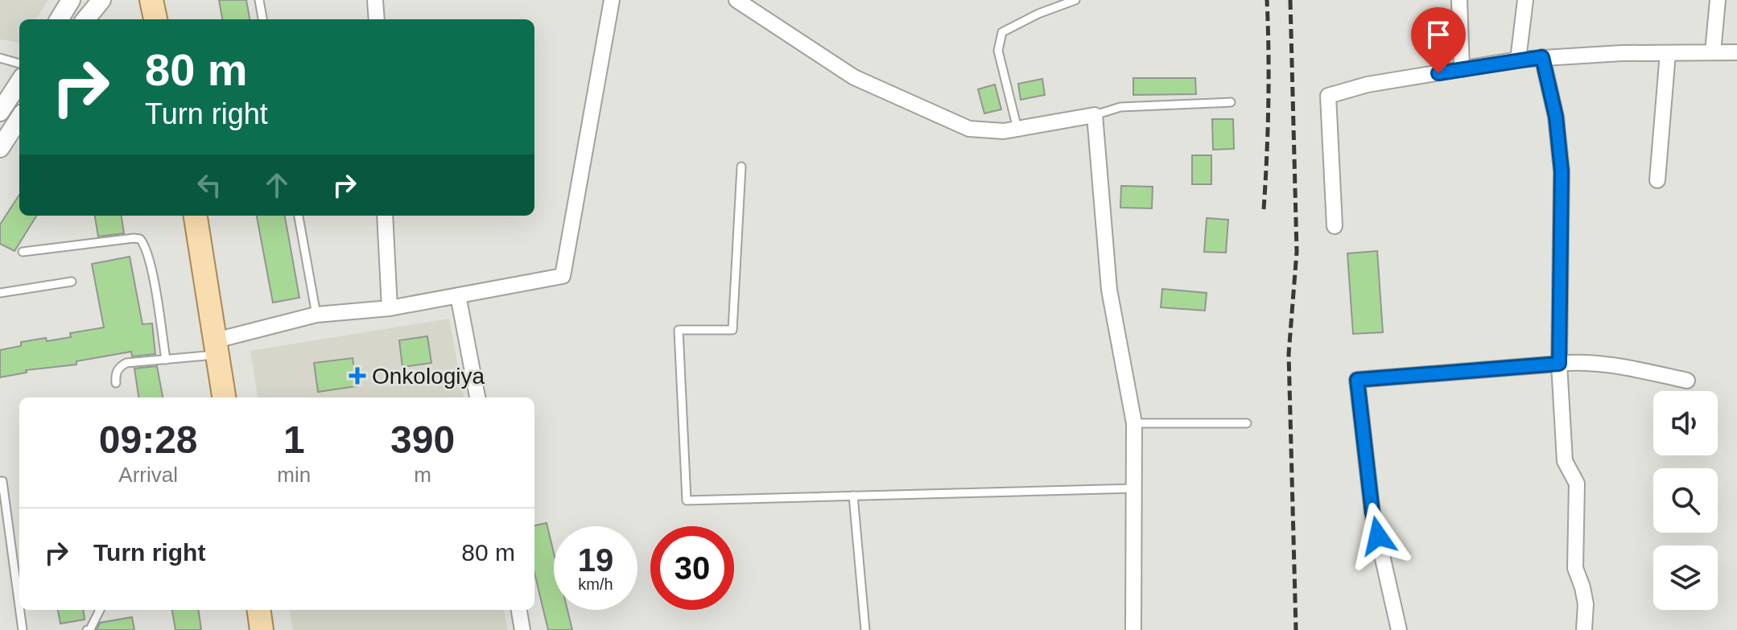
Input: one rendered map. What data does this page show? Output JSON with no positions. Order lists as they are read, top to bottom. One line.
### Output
{"places":{"health":["Onkologiya"]},"page":{"turn":["80 m","Turn right"],"eta":["09:28","Arrival","1","min","390","m"],"list":[{"name":"Turn right","value":"80 m"}],"speed":"19 km/h","limit":"30"}}
